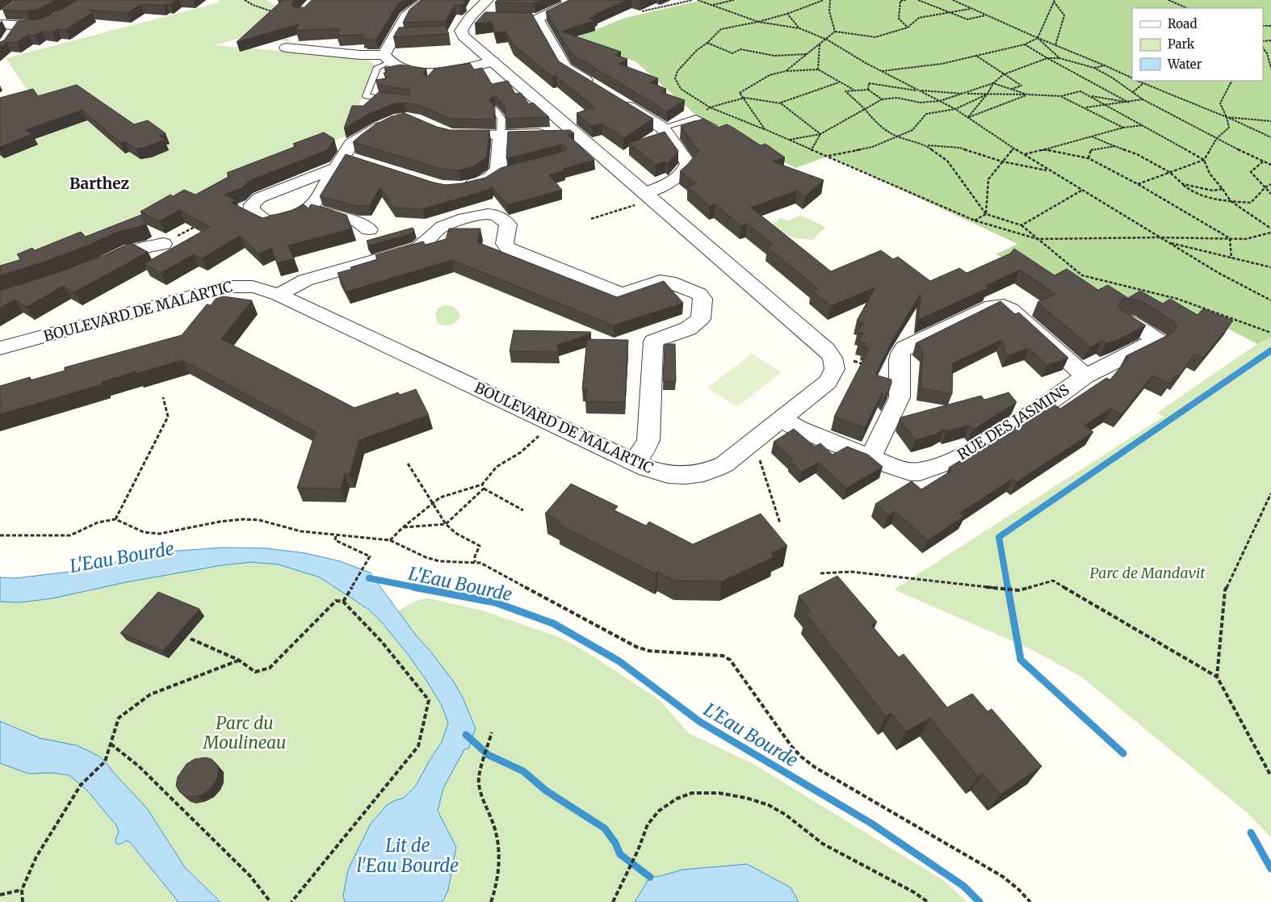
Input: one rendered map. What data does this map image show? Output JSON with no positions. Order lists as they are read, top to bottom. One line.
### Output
{"streets":{"street":["BOULEVARD DE MALARTIC","RUE DES JASMINS"]},"crossings":[["BOULEVARD DE MALARTIC","RUE DES JASMINS"]],"districts":["Barthez"],"water":["L'Eau Bourde","Lit de l'Eau Bourde"],"parks":["Parc de Mandavit","Parc du Moulineau"],"legend":["Road","Park","Water"]}
